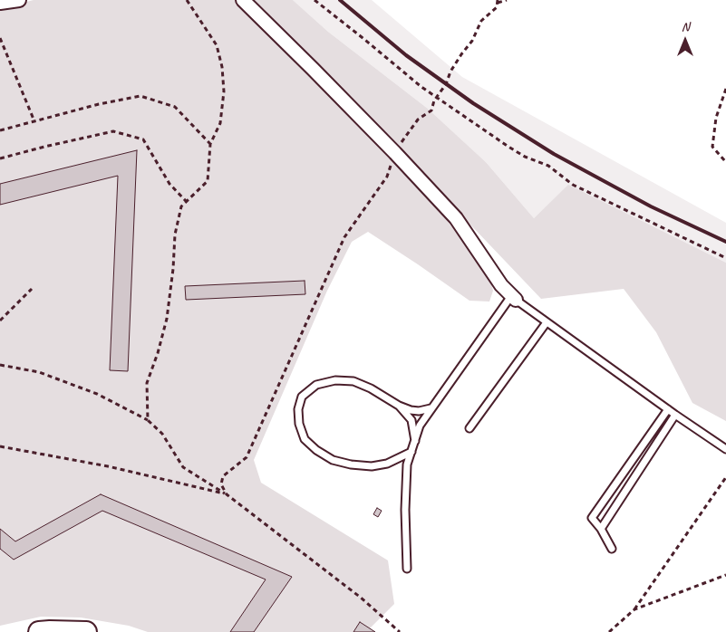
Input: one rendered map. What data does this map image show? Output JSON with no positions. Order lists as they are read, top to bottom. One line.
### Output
{"north":"top"}
